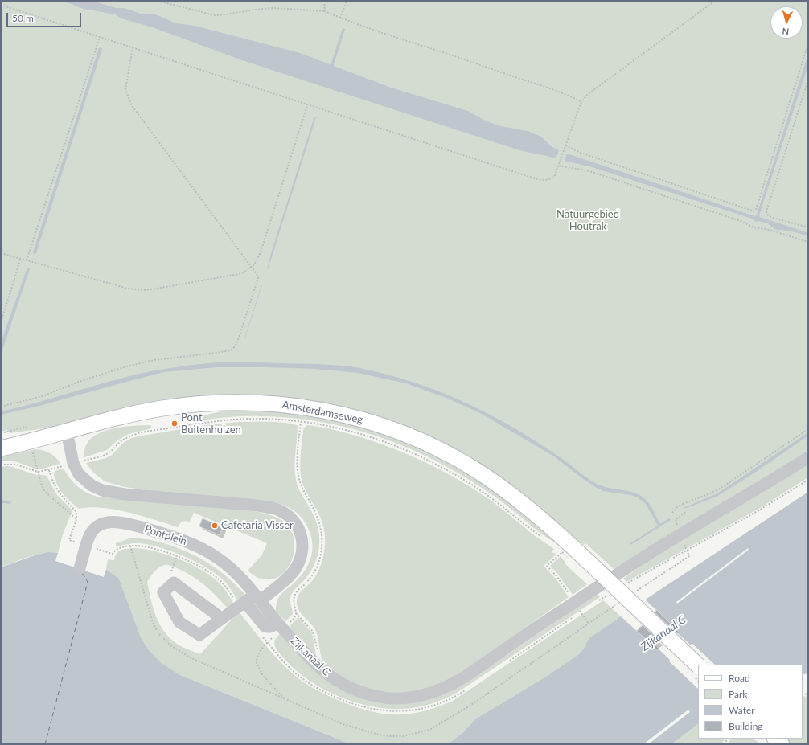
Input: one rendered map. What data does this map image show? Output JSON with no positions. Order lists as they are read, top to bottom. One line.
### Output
{"streets":{"main road":["Amsterdamseweg"],"street":["Pontplein","Zijkanaal C"]},"crossings":[["Pontplein","Zijkanaal C"]],"water":["Zijkanaal C"],"parks":["Natuurgebied Houtrak"],"places":["Pont Buitenhuizen","Cafetaria Visser"],"legend":["Road","Park","Water","Building"],"scale_bar":"50 m","north":"bottom"}
